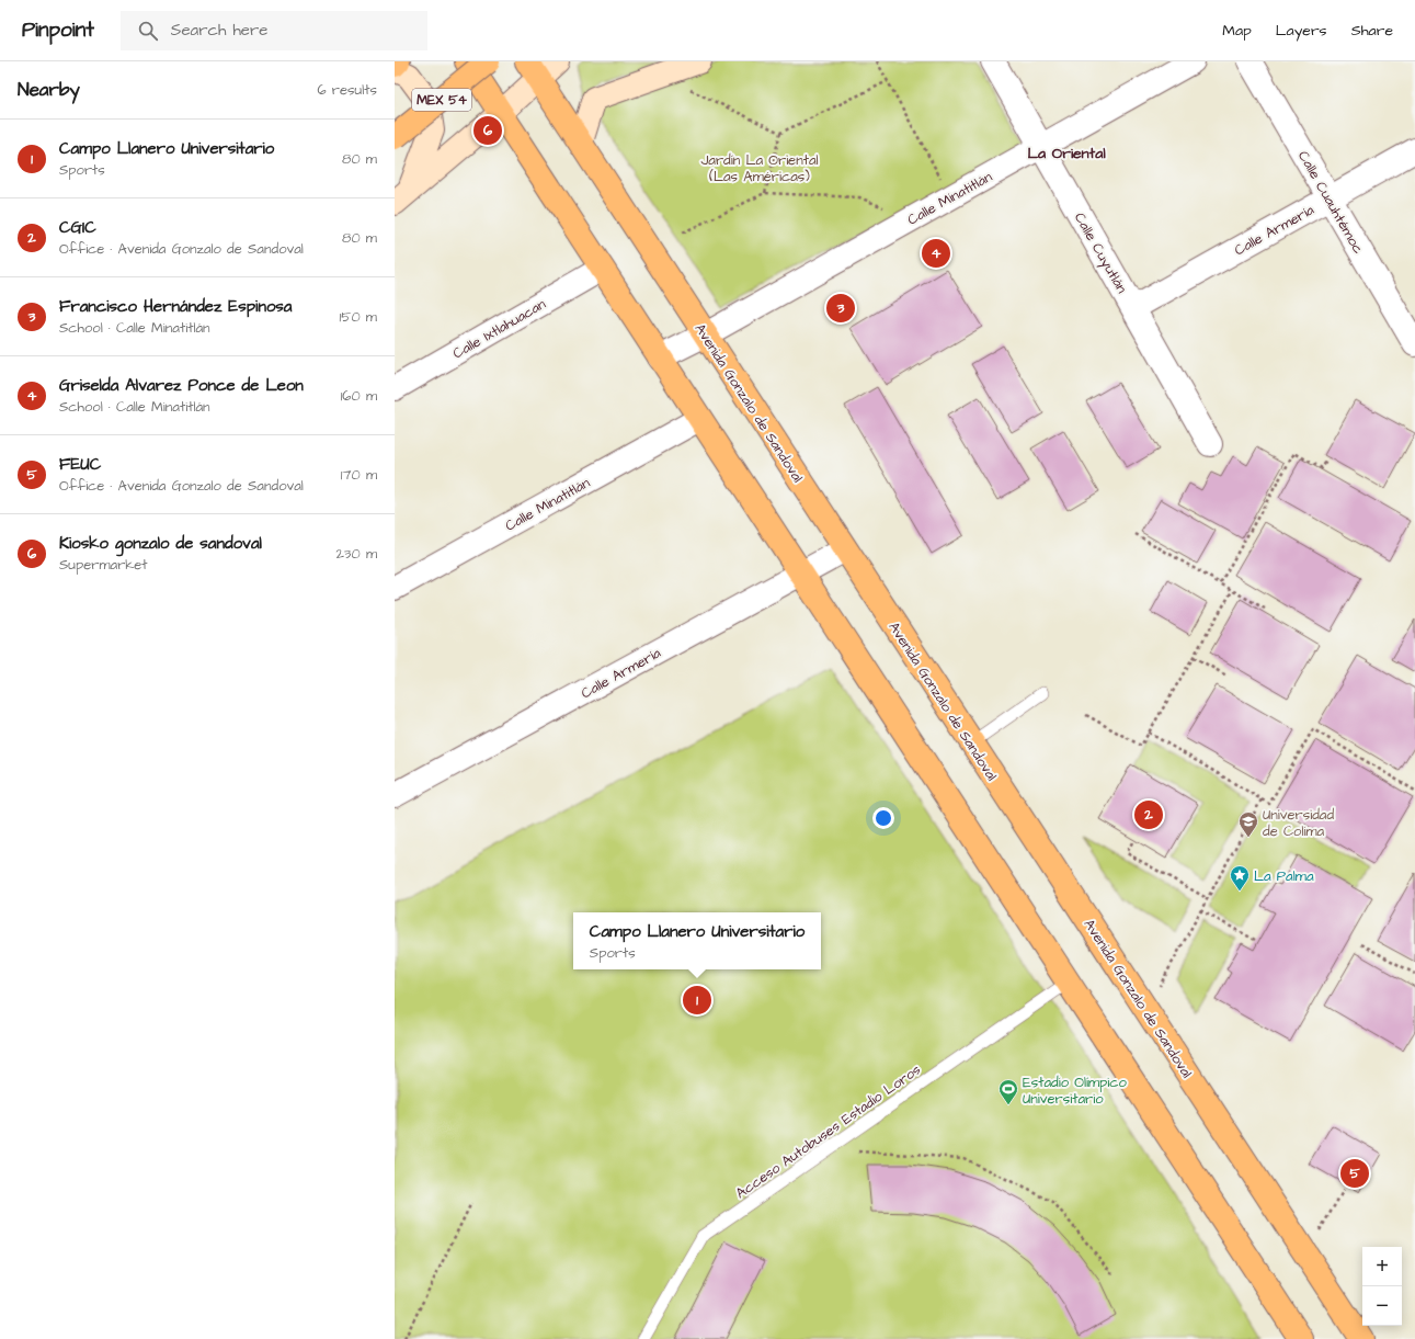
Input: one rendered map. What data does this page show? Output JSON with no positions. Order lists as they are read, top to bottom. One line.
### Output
{"streets":{"main road":["MEX 54","Avenida Gonzalo de Sandoval"],"street":["Calle Minatitlán","Calle Cuauhtémoc","Calle Armería","Calle Cuyutlán","Calle Ixtlahuacan"],"lane":["Acceso Autobuses Estadio Loros"]},"crossings":[["Calle Minatitlán","Calle Cuyutlán"],["Calle Minatitlán","Avenida Gonzalo de Sandoval"],["Calle Cuauhtémoc","Calle Armería"],["Calle Armería","Calle Cuyutlán"],["Calle Armería","Avenida Gonzalo de Sandoval"]],"districts":["La Oriental"],"parks":["Jardín La Oriental (Las Américas)"],"places":{"school or university":["Universidad de Colima"],"place":["La Palma"],"sports":["Estadio Olímpico Universitario"]},"page":{"header":"Pinpoint","search":"Search here","nav":["Map","Layers","Share"],"heading":["Nearby","6 results"],"pins":["6","4","3","2","1","5"],"list":[{"mark":"1","name":"Campo Llanero Universitario","note":"Sports","value":"80 m"},{"mark":"2","name":"CGIC","note":"Office · Avenida Gonzalo de Sandoval","value":"80 m"},{"mark":"3","name":"Francisco Hernández Espinosa","note":"School · Calle Minatitlán","value":"150 m"},{"mark":"4","name":"Griselda Alvarez Ponce de Leon","note":"School · Calle Minatitlán","value":"160 m"},{"mark":"5","name":"FEUC","note":"Office · Avenida Gonzalo de Sandoval","value":"170 m"},{"mark":"6","name":"Kiosko gonzalo de sandoval","note":"Supermarket","value":"230 m"}],"popup":["Campo Llanero Universitario","Sports"],"map_buttons":["+","−"]}}
